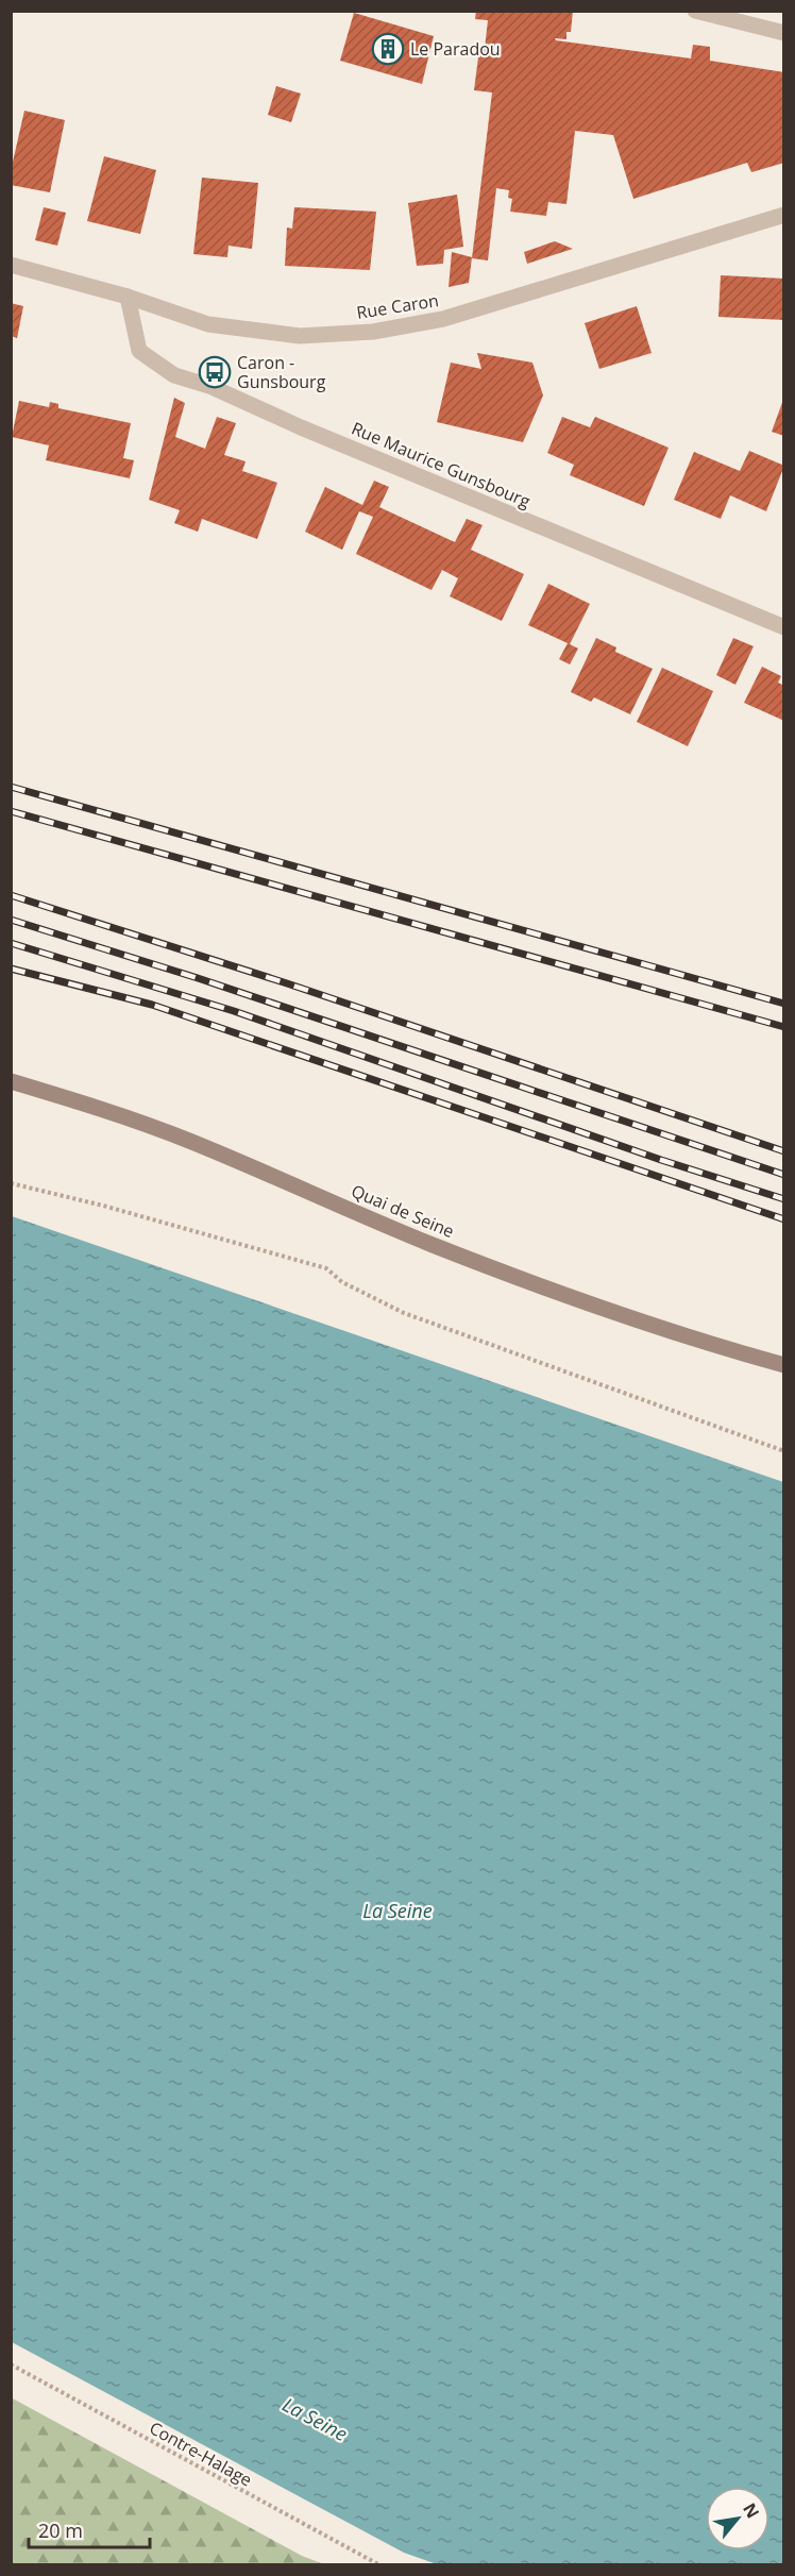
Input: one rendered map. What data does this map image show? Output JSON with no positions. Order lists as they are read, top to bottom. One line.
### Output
{"streets":{"main road":["Quai de Seine"],"street":["Rue Caron","Rue Maurice Gunsbourg"],"path":["Contre-Halage"]},"crossings":[["Rue Caron","Rue Maurice Gunsbourg"]],"water":["La Seine"],"places":{"building":["Le Paradou"],"bus stop":["Caron - Gunsbourg"]},"scale_bar":"20 m","north":"top right"}
